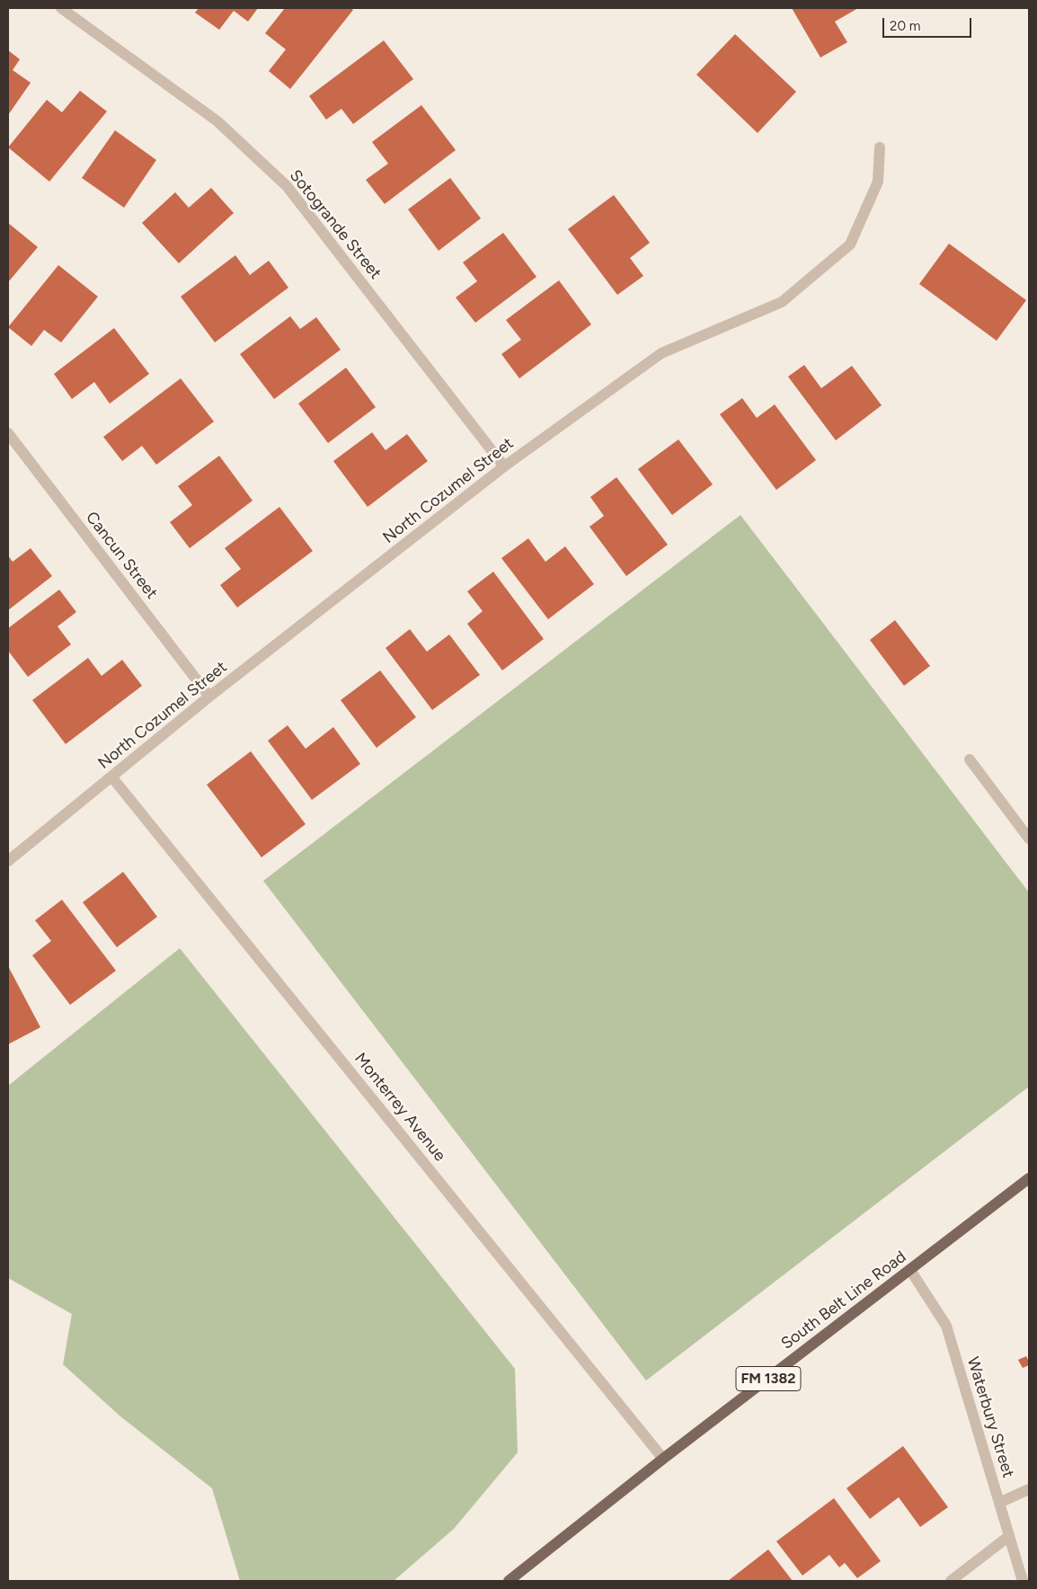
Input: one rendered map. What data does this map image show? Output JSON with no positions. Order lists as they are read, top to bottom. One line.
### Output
{"streets":{"main road":["South Belt Line Road","FM 1382"],"street":["Sotogrande Street","North Cozumel Street","Cancun Street","Monterrey Avenue","Waterbury Street"]},"crossings":[["Sotogrande Street","North Cozumel Street"],["North Cozumel Street","Cancun Street"],["North Cozumel Street","Monterrey Avenue"],["Monterrey Avenue","South Belt Line Road"],["South Belt Line Road","Waterbury Street"]],"scale_bar":"20 m"}
